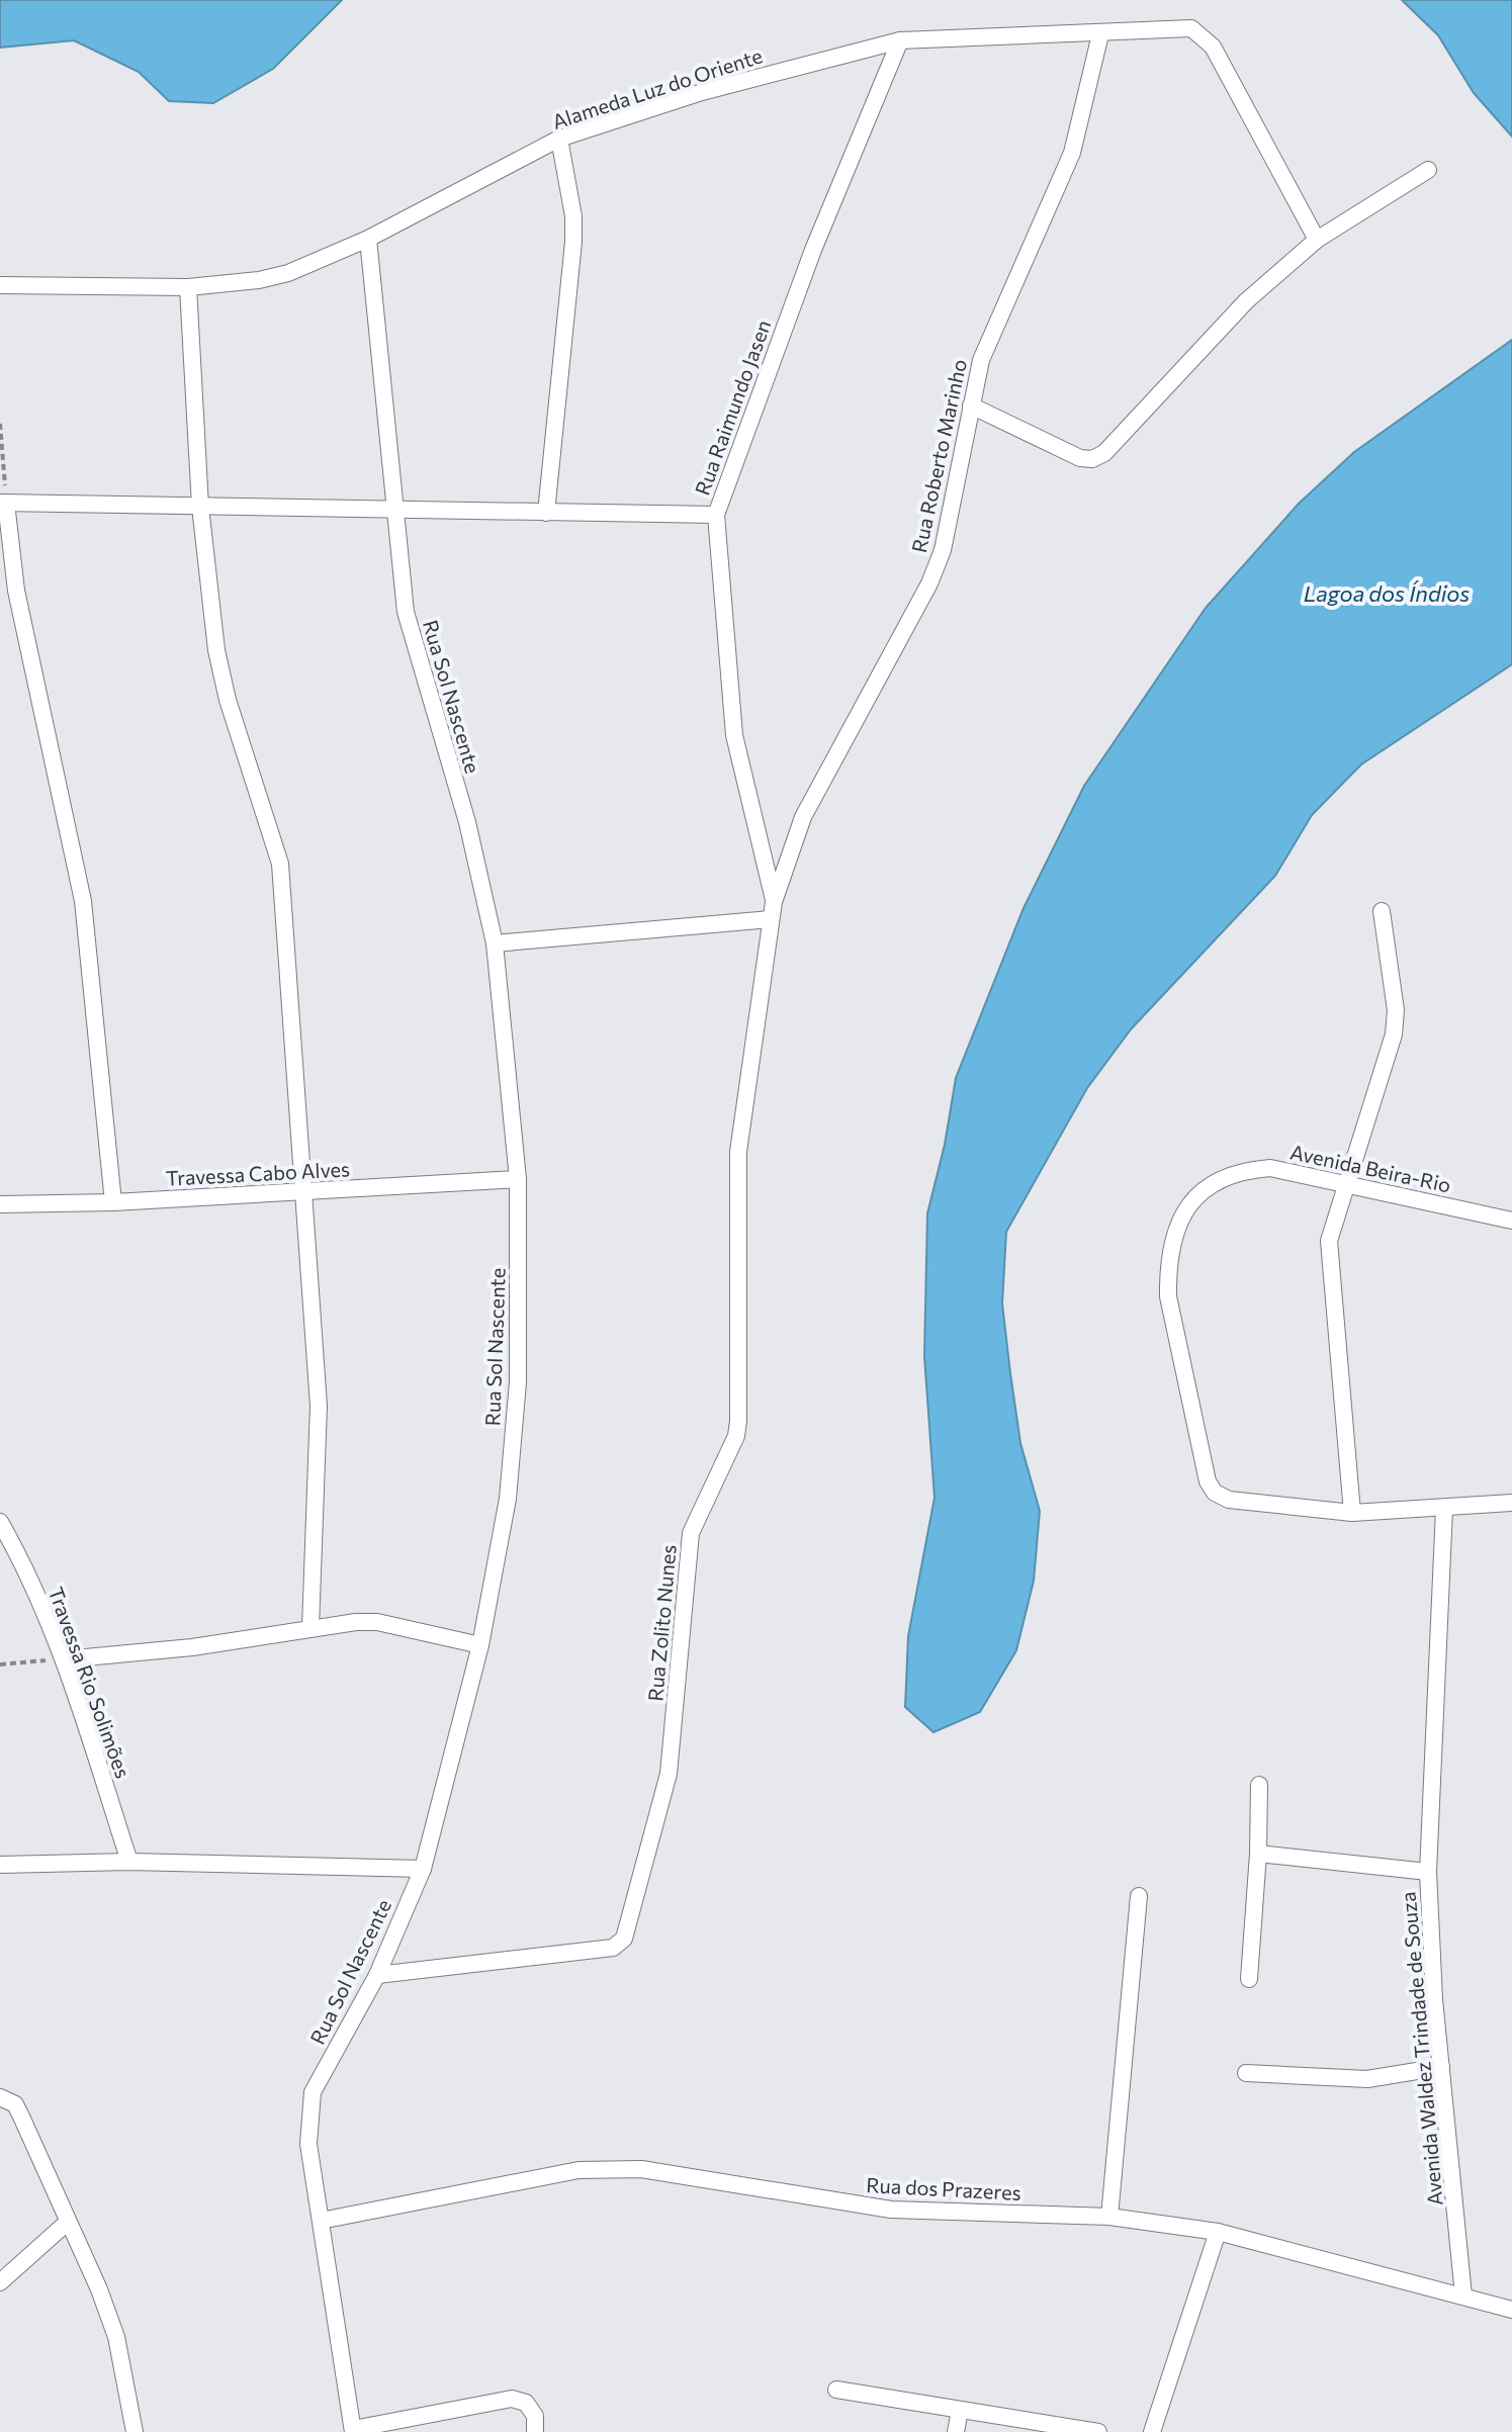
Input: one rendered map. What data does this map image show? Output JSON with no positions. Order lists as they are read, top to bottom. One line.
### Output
{"streets":{"street":["Alameda Luz do Oriente","Rua Raimundo Jasen","Rua Roberto Marinho","Rua Sol Nascente","Avenida Beira-Rio","Travessa Cabo Alves","Rua Zolito Nunes","Travessa Rio Solimões","Avenida Waldez Trindade de Souza","Rua dos Prazeres"]},"crossings":[["Alameda Luz do Oriente","Rua Raimundo Jasen"],["Alameda Luz do Oriente","Rua Roberto Marinho"],["Alameda Luz do Oriente","Rua Sol Nascente"],["Rua Raimundo Jasen","Rua Roberto Marinho"],["Rua Roberto Marinho","Rua Zolito Nunes"],["Rua Sol Nascente","Travessa Cabo Alves"],["Rua Sol Nascente","Rua Zolito Nunes"],["Rua Sol Nascente","Rua dos Prazeres"],["Avenida Waldez Trindade de Souza","Rua dos Prazeres"]],"water":["Lagoa dos Índios"]}
